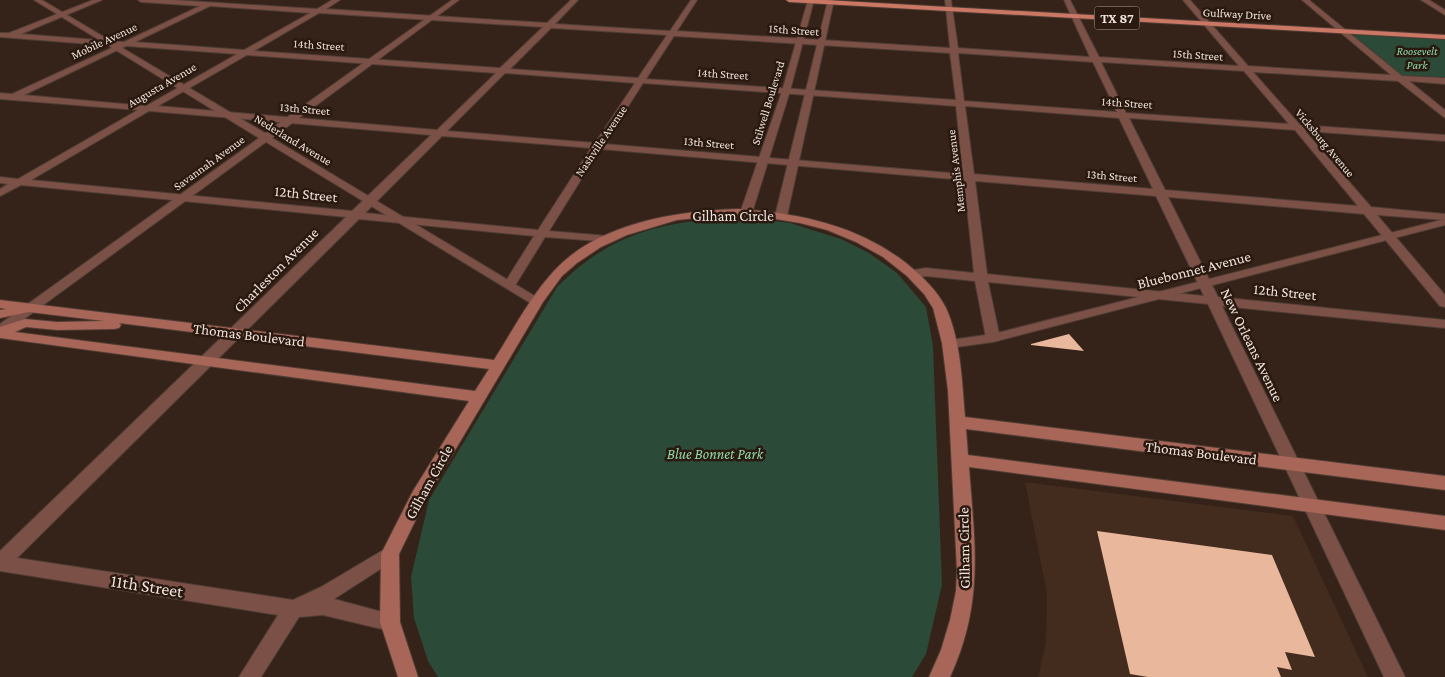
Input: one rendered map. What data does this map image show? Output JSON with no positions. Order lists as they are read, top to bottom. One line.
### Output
{"streets":{"main road":["Gulfway Drive","TX 87","Gilham Circle","Thomas Boulevard"],"street":["15th Street","Mobile Avenue","14th Street","Augusta Avenue","Stilwell Boulevard","13th Street","Nederland Avenue","Nashville Avenue","Vicksburg Avenue","Savannah Avenue","Memphis Avenue","12th Street","Charleston Avenue","Bluebonnet Avenue","New Orleans Avenue","11th Street"]},"crossings":[["Gulfway Drive","Stilwell Boulevard"],["Gulfway Drive","Vicksburg Avenue"],["Gulfway Drive","Memphis Avenue"],["Gulfway Drive","New Orleans Avenue"],["15th Street","Mobile Avenue"],["15th Street","Augusta Avenue"],["15th Street","Stilwell Boulevard"],["15th Street","Nashville Avenue"],["15th Street","Vicksburg Avenue"],["15th Street","Savannah Avenue"],["15th Street","Memphis Avenue"],["15th Street","Charleston Avenue"],["15th Street","New Orleans Avenue"],["Mobile Avenue","14th Street"],["Mobile Avenue","13th Street"],["Mobile Avenue","Nederland Avenue"],["14th Street","Augusta Avenue"],["14th Street","Stilwell Boulevard"],["14th Street","Nederland Avenue"],["14th Street","Nashville Avenue"],["14th Street","Vicksburg Avenue"],["14th Street","Savannah Avenue"],["14th Street","Memphis Avenue"],["14th Street","Charleston Avenue"],["14th Street","New Orleans Avenue"],["Augusta Avenue","13th Street"],["Augusta Avenue","Nederland Avenue"],["Augusta Avenue","12th Street"],["Stilwell Boulevard","13th Street"],["Stilwell Boulevard","Gilham Circle"],["13th Street","Nederland Avenue"],["13th Street","Nashville Avenue"],["13th Street","Vicksburg Avenue"],["13th Street","Savannah Avenue"],["13th Street","Memphis Avenue"],["13th Street","Charleston Avenue"],["13th Street","New Orleans Avenue"],["Nederland Avenue","Nashville Avenue"],["Nederland Avenue","Savannah Avenue"],["Nederland Avenue","12th Street"],["Nederland Avenue","Gilham Circle"],["Nederland Avenue","Charleston Avenue"],["Nashville Avenue","12th Street"],["Vicksburg Avenue","Bluebonnet Avenue"],["Savannah Avenue","12th Street"],["Savannah Avenue","Thomas Boulevard"],["Memphis Avenue","12th Street"],["Memphis Avenue","Bluebonnet Avenue"],["12th Street","Gilham Circle"],["12th Street","Charleston Avenue"],["12th Street","Bluebonnet Avenue"],["12th Street","New Orleans Avenue"],["Gilham Circle","Bluebonnet Avenue"],["Gilham Circle","Thomas Boulevard"],["Gilham Circle","11th Street"],["Charleston Avenue","Thomas Boulevard"],["Charleston Avenue","11th Street"],["Bluebonnet Avenue","New Orleans Avenue"],["Thomas Boulevard","New Orleans Avenue"]],"parks":["Roosevelt Park","Blue Bonnet Park"]}
